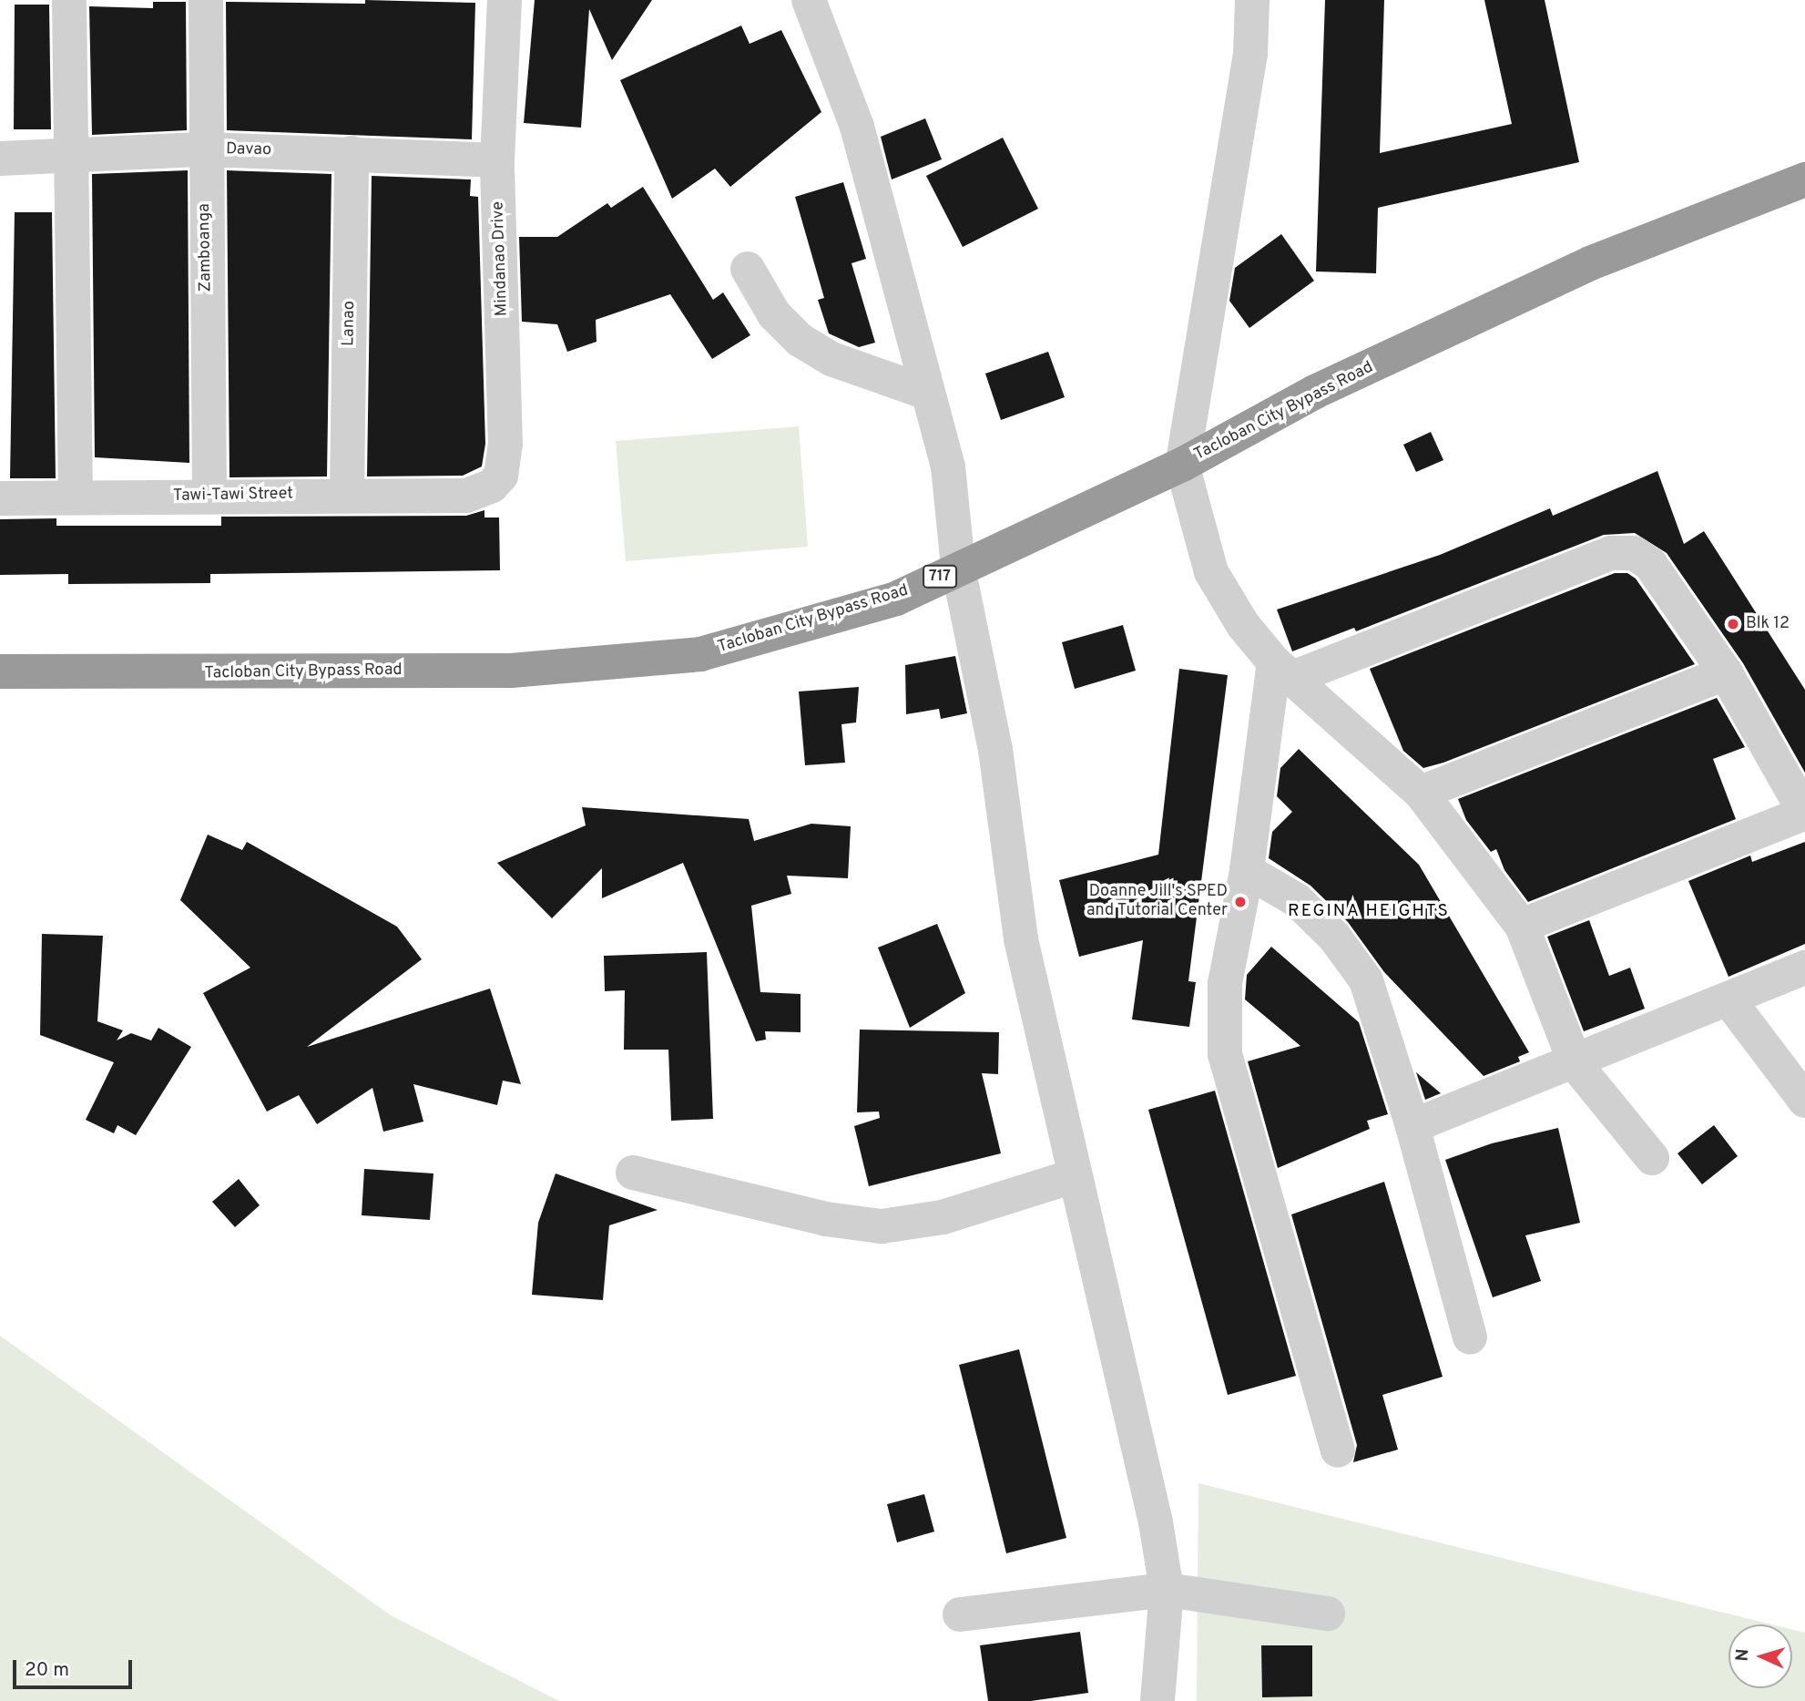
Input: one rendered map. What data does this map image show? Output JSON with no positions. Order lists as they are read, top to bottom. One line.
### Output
{"streets":{"highway":["Tacloban City Bypass Road","717"],"street":["Davao","Zamboanga","Mindanao Drive","Lanao","Tawi-Tawi Street"]},"crossings":[["Davao","Zamboanga"],["Davao","Mindanao Drive"],["Davao","Lanao"],["Zamboanga","Tawi-Tawi Street"],["Mindanao Drive","Tawi-Tawi Street"],["Lanao","Tawi-Tawi Street"]],"districts":["REGINA HEIGHTS"],"places":["Blk 12","Doanne Jill's SPED and Tutorial Center"],"scale_bar":"20 m","north":"left"}
